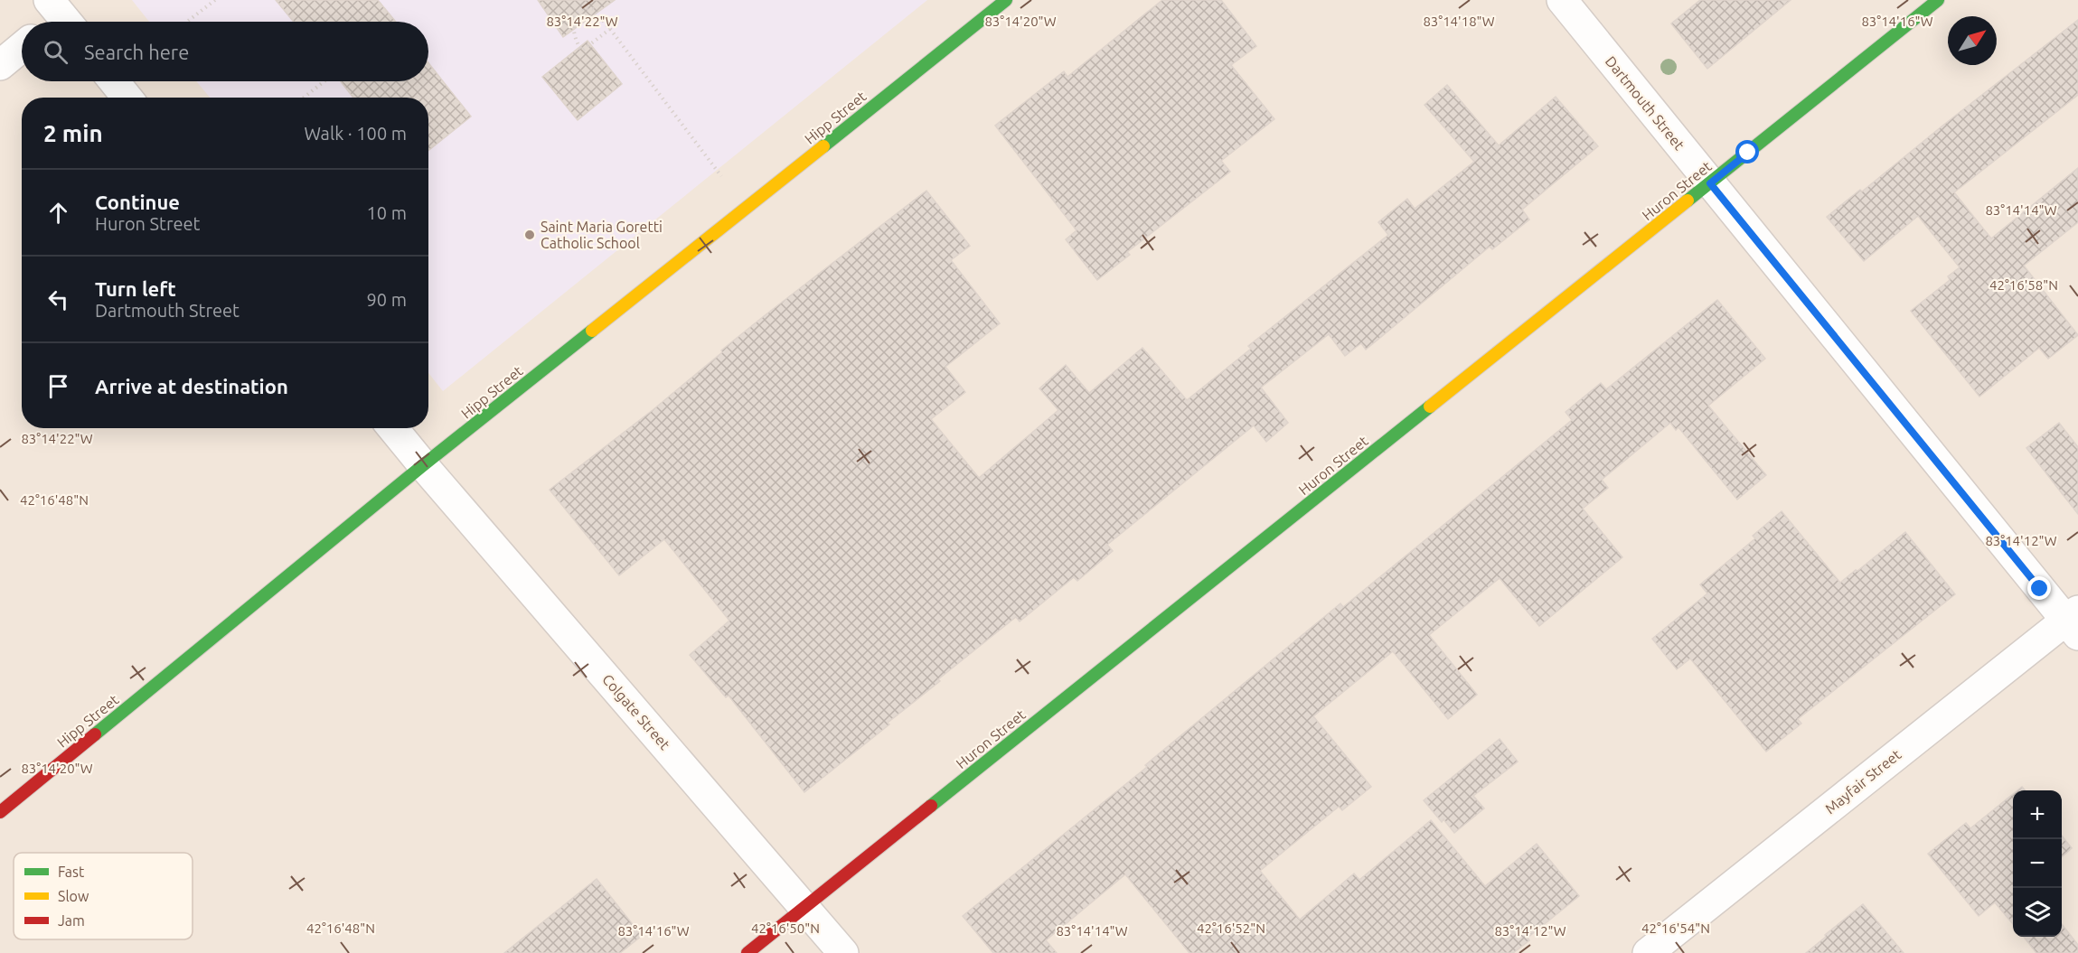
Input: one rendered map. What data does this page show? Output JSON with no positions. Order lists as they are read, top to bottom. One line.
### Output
{"streets":{"street":["Dartmouth Street","Hipp Street","Huron Street","Colgate Street","Mayfair Street"]},"crossings":[["Dartmouth Street","Huron Street"],["Dartmouth Street","Mayfair Street"],["Hipp Street","Colgate Street"],["Huron Street","Colgate Street"]],"places":["Saint Maria Goretti Catholic School"],"legend":["Fast","Slow","Jam"],"north":"top right","page":{"search":"Search here","heading":["2 min","Walk · 100 m"],"list":[["Continue","Huron Street","10 m"],["Turn left","Dartmouth Street","90 m"],"Arrive at destination"],"map_buttons":["+","−"]},"coordinates":["83°14'22\"W","83°14'20\"W","83°14'16\"W","83°14'18\"W","83°14'14\"W","42°16'58\"N","42°16'48\"N","83°14'12\"W","42°16'50\"N","42°16'52\"N","42°16'54\"N"]}
